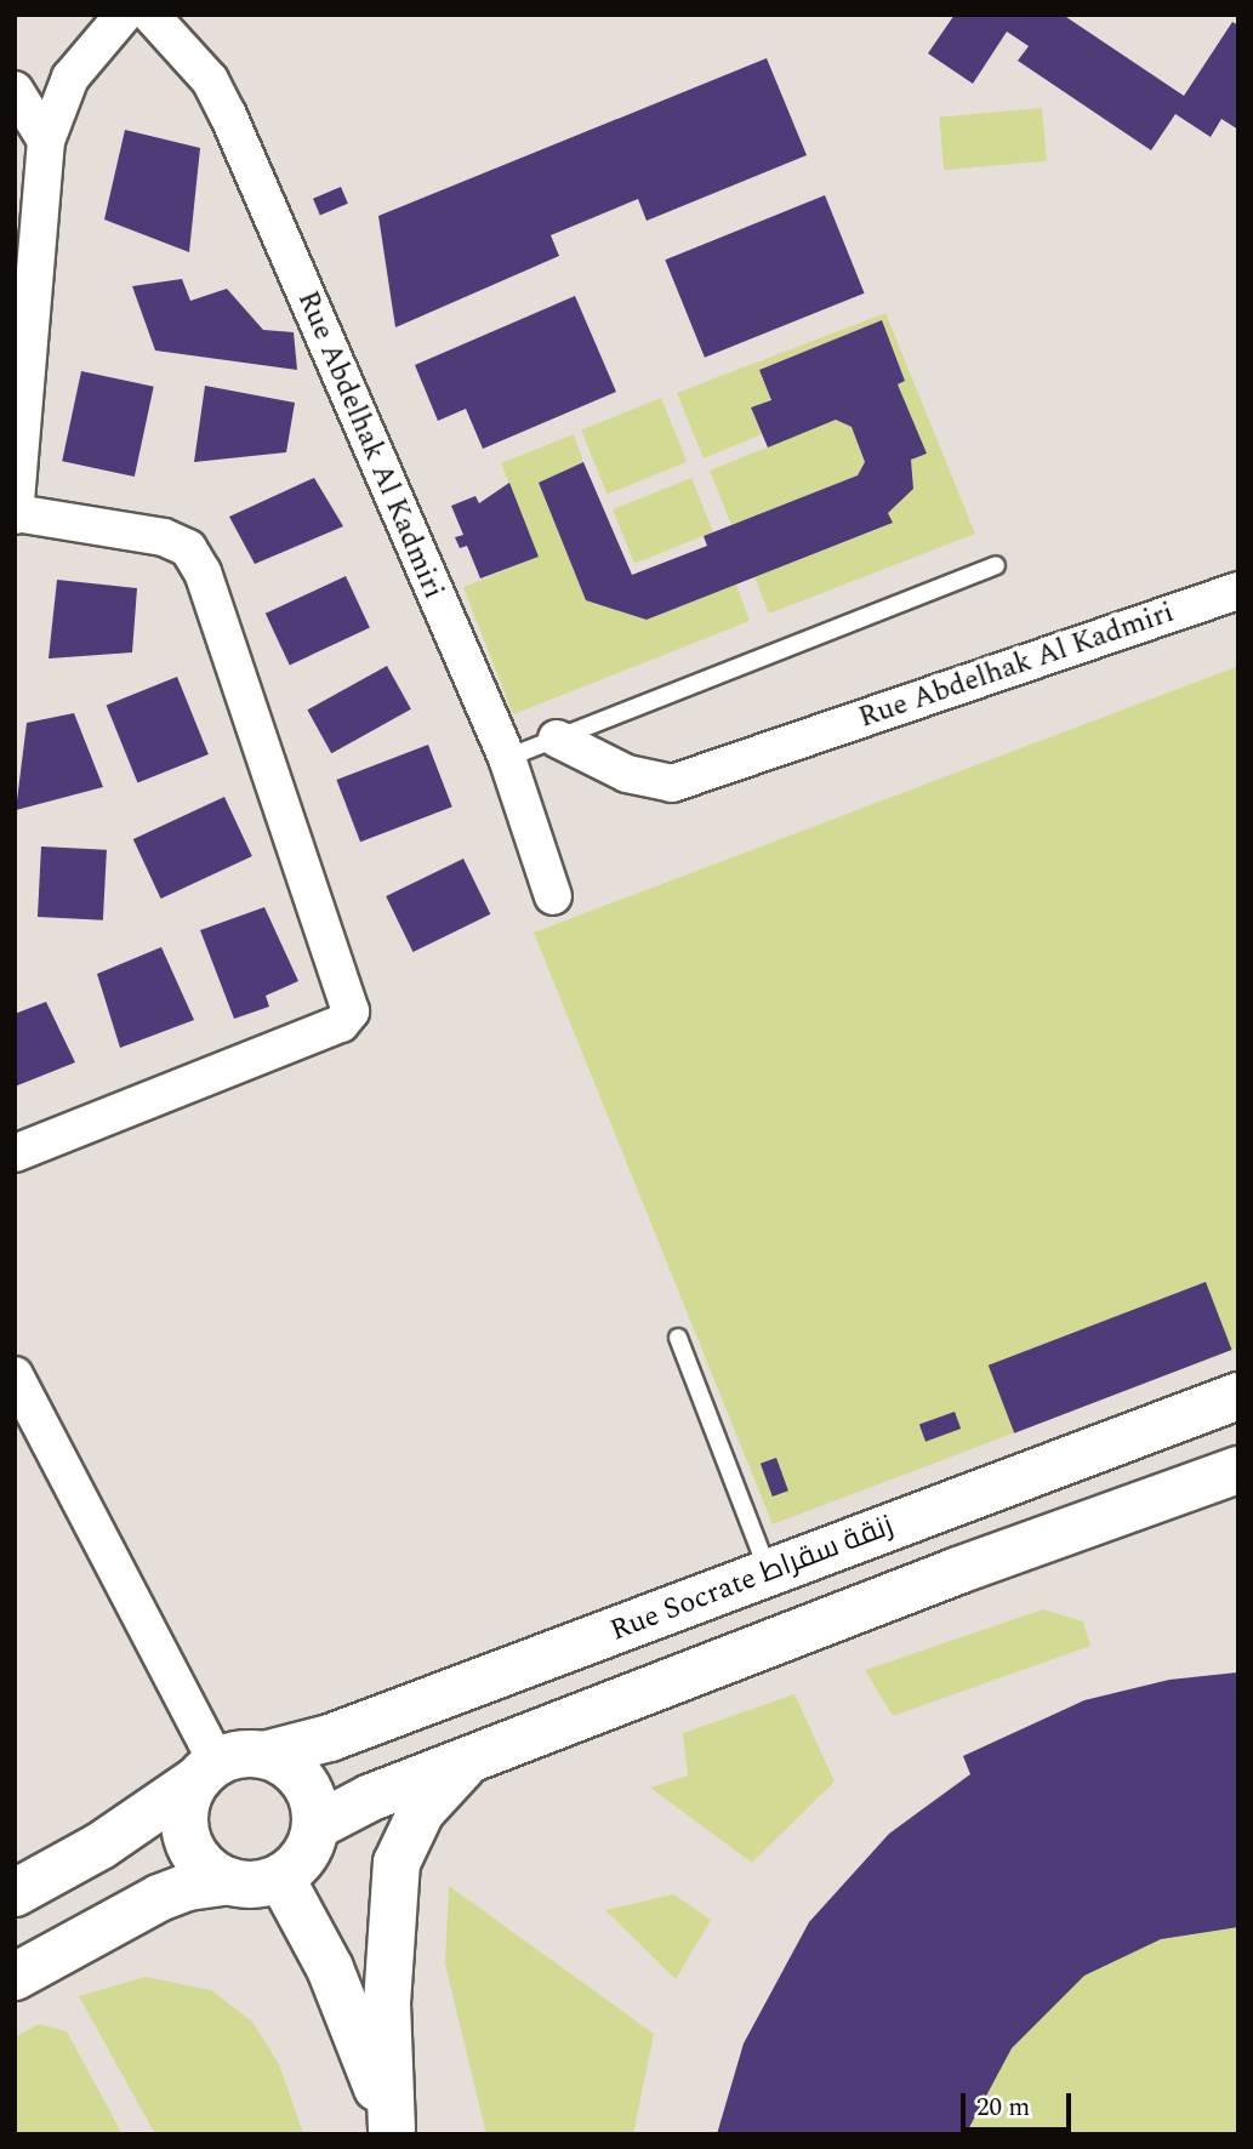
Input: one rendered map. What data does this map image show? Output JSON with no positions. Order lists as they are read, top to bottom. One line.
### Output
{"streets":{"street":["Rue Abdelhak Al Kadmiri","Rue Socrate زنقة سقراط"]},"scale_bar":"20 m"}
